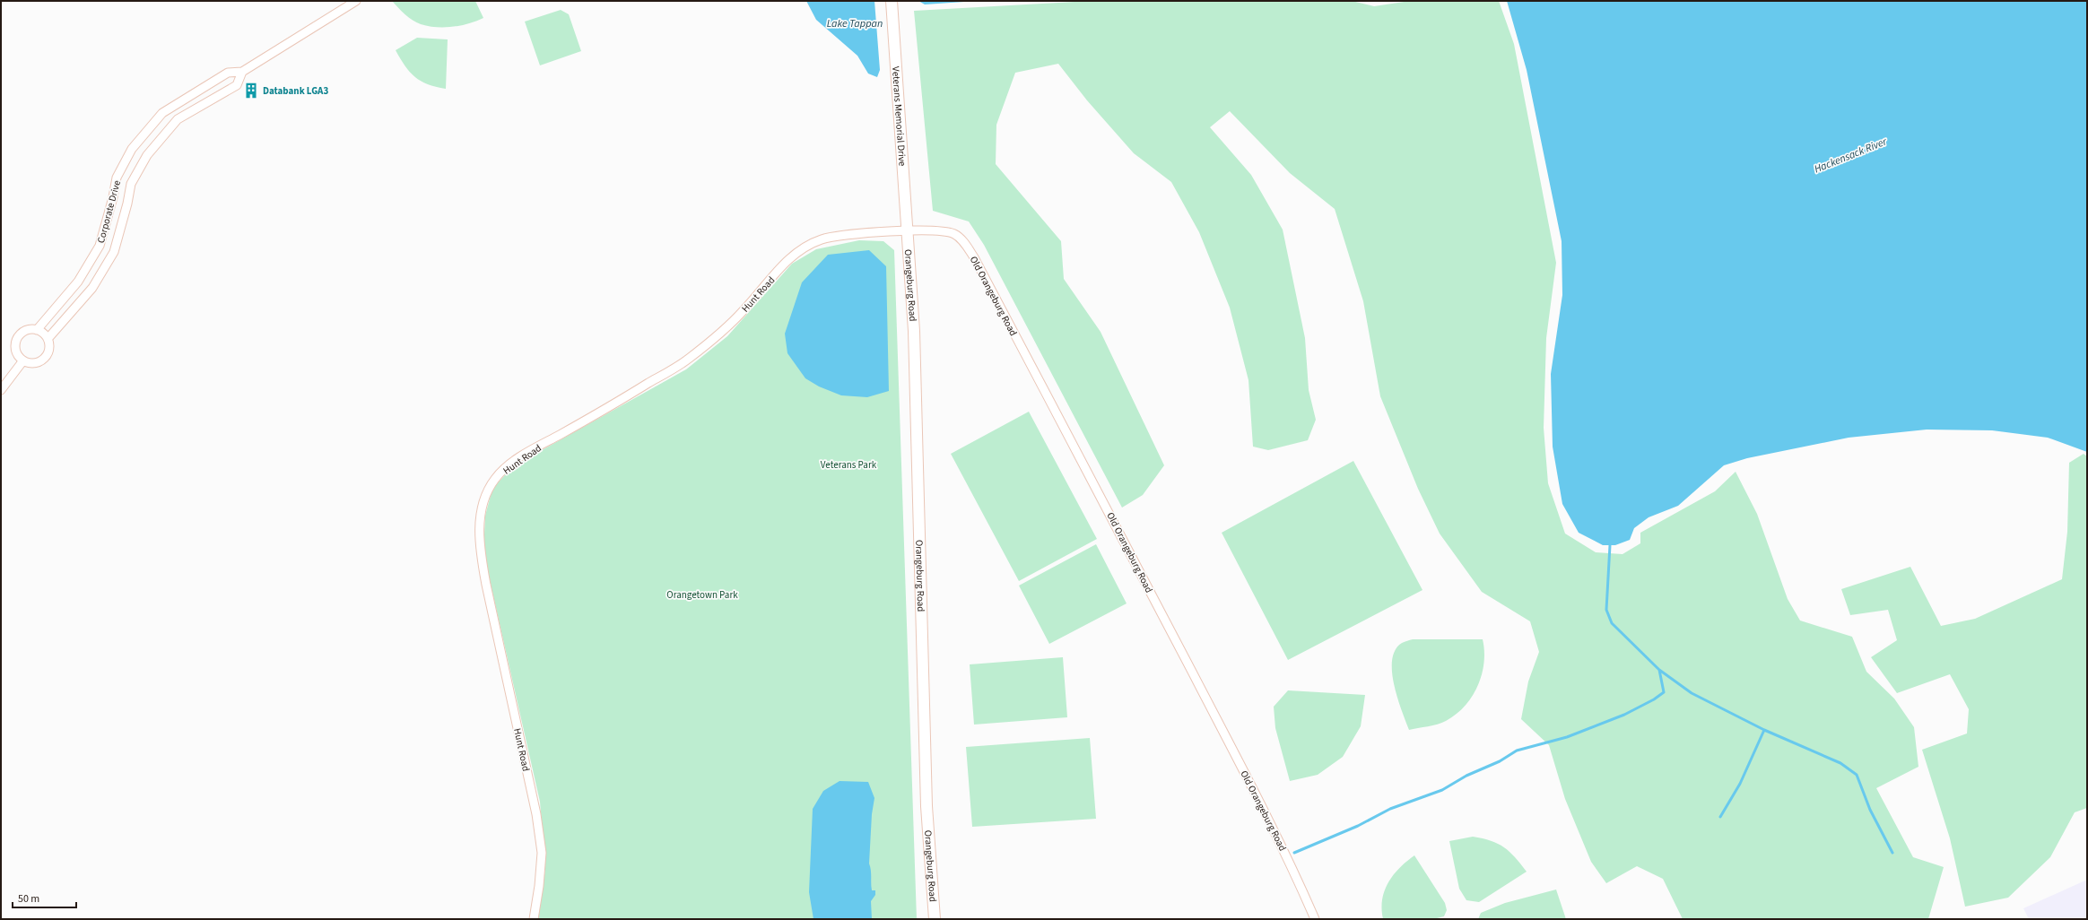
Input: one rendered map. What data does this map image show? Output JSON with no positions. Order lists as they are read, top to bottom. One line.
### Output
{"streets":{"main road":["Veterans Memorial Drive","Orangeburg Road"],"street":["Corporate Drive","Hunt Road","Old Orangeburg Road"]},"crossings":[["Veterans Memorial Drive","Orangeburg Road"],["Veterans Memorial Drive","Hunt Road"],["Veterans Memorial Drive","Old Orangeburg Road"],["Orangeburg Road","Hunt Road"],["Orangeburg Road","Old Orangeburg Road"],["Hunt Road","Old Orangeburg Road"]],"water":["Lake Tappan","Hackensack River"],"parks":["Veterans Park","Orangetown Park"],"places":{"building":["Databank LGA3"]},"scale_bar":"50 m"}
